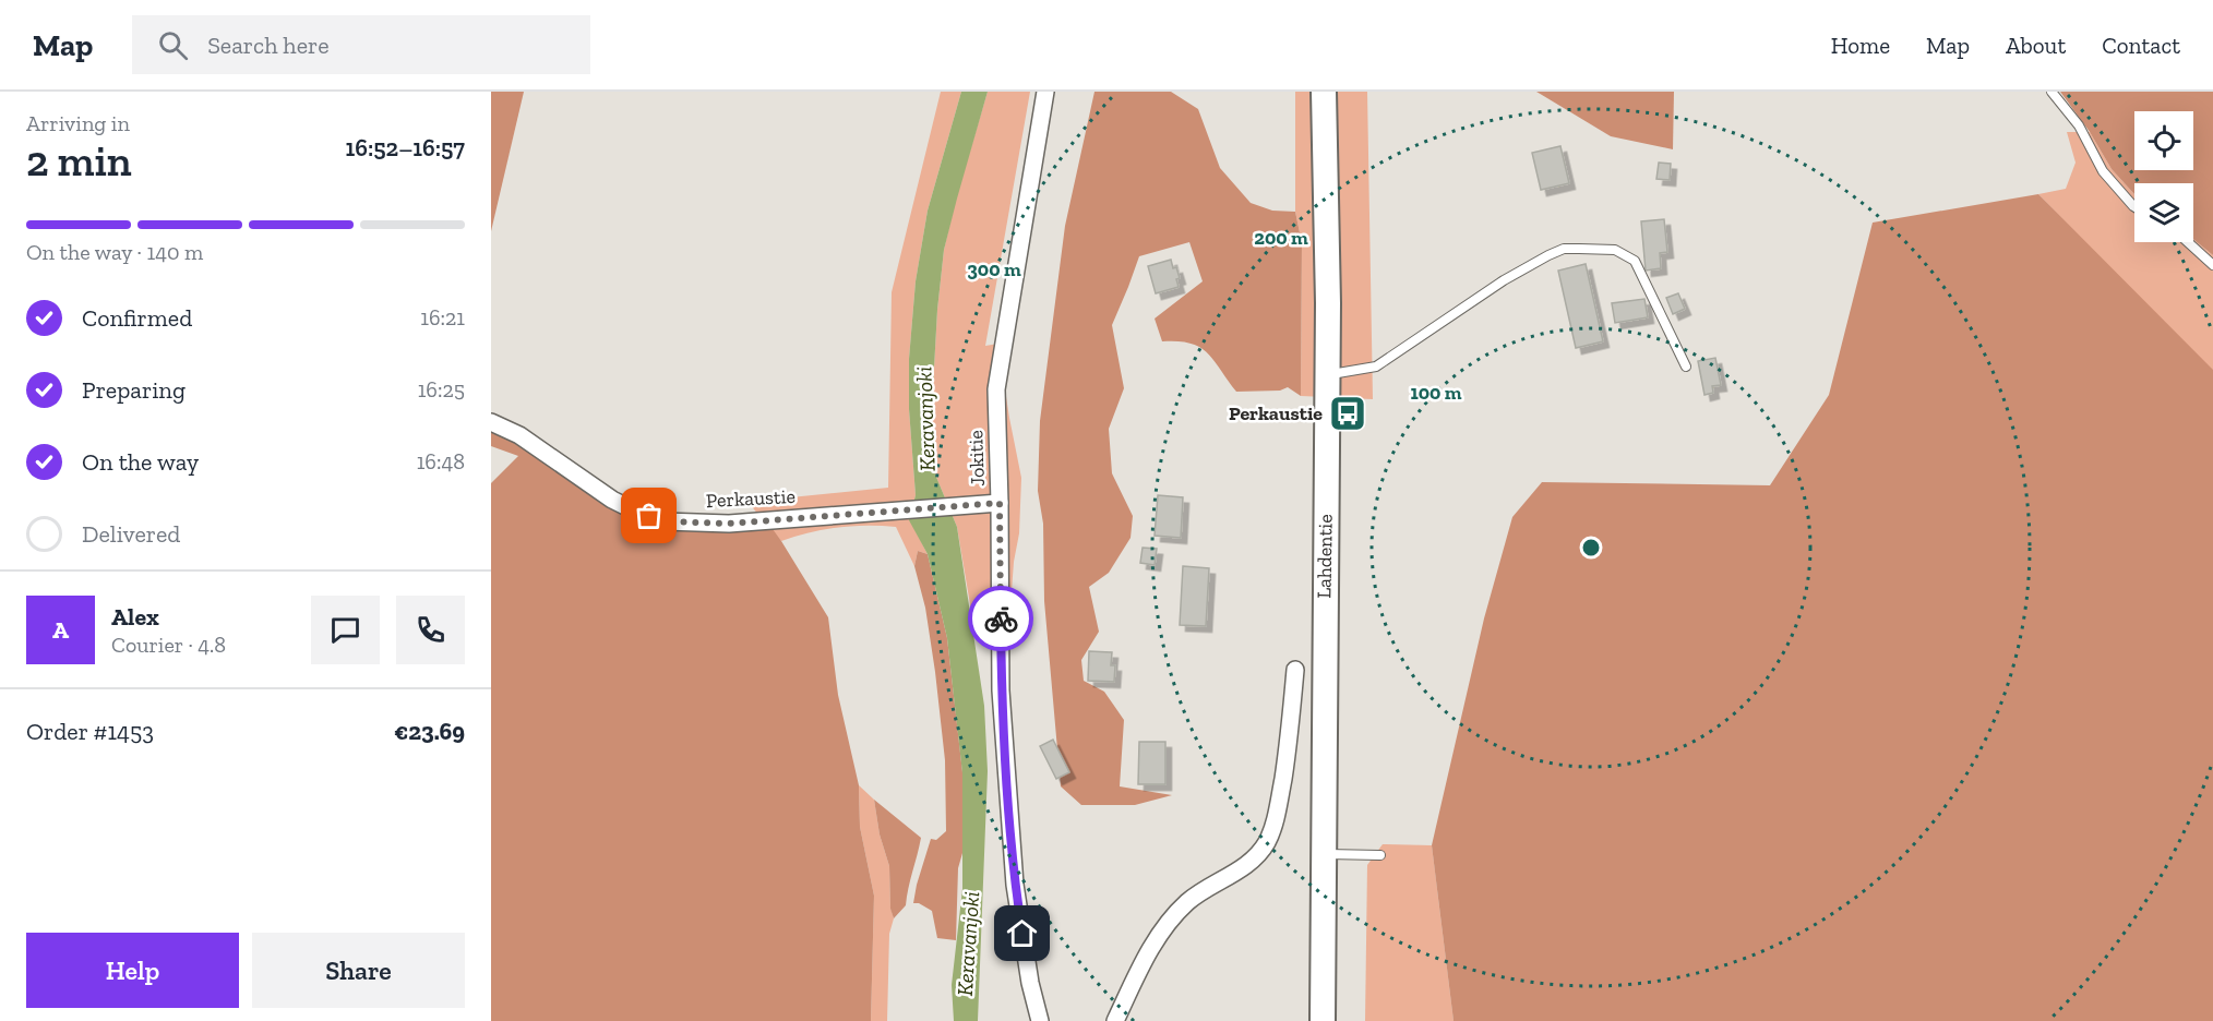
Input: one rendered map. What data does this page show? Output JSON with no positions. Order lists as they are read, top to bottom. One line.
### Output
{"streets":{"main road":["Lahdentie"],"street":["Jokitie","Perkaustie"]},"crossings":[["Jokitie","Perkaustie"]],"water":["Keravanjoki"],"places":{"bus stop":["Perkaustie"]},"page":{"header":"Map","search":"Search here","nav":["Home","Map","About","Contact"],"heading":["2 min","Arriving in","16:52–16:57"],"panel":["Alex","Courier · 4.8","Order #1453","€23.69"],"bar":"On the way · 140 m","list":[["Confirmed","16:21"],["Preparing","16:25"],["On the way","16:48"],"Delivered"],"round":"A","buttons":["Help","Share"]},"rings":["200 m","300 m","100 m"]}
